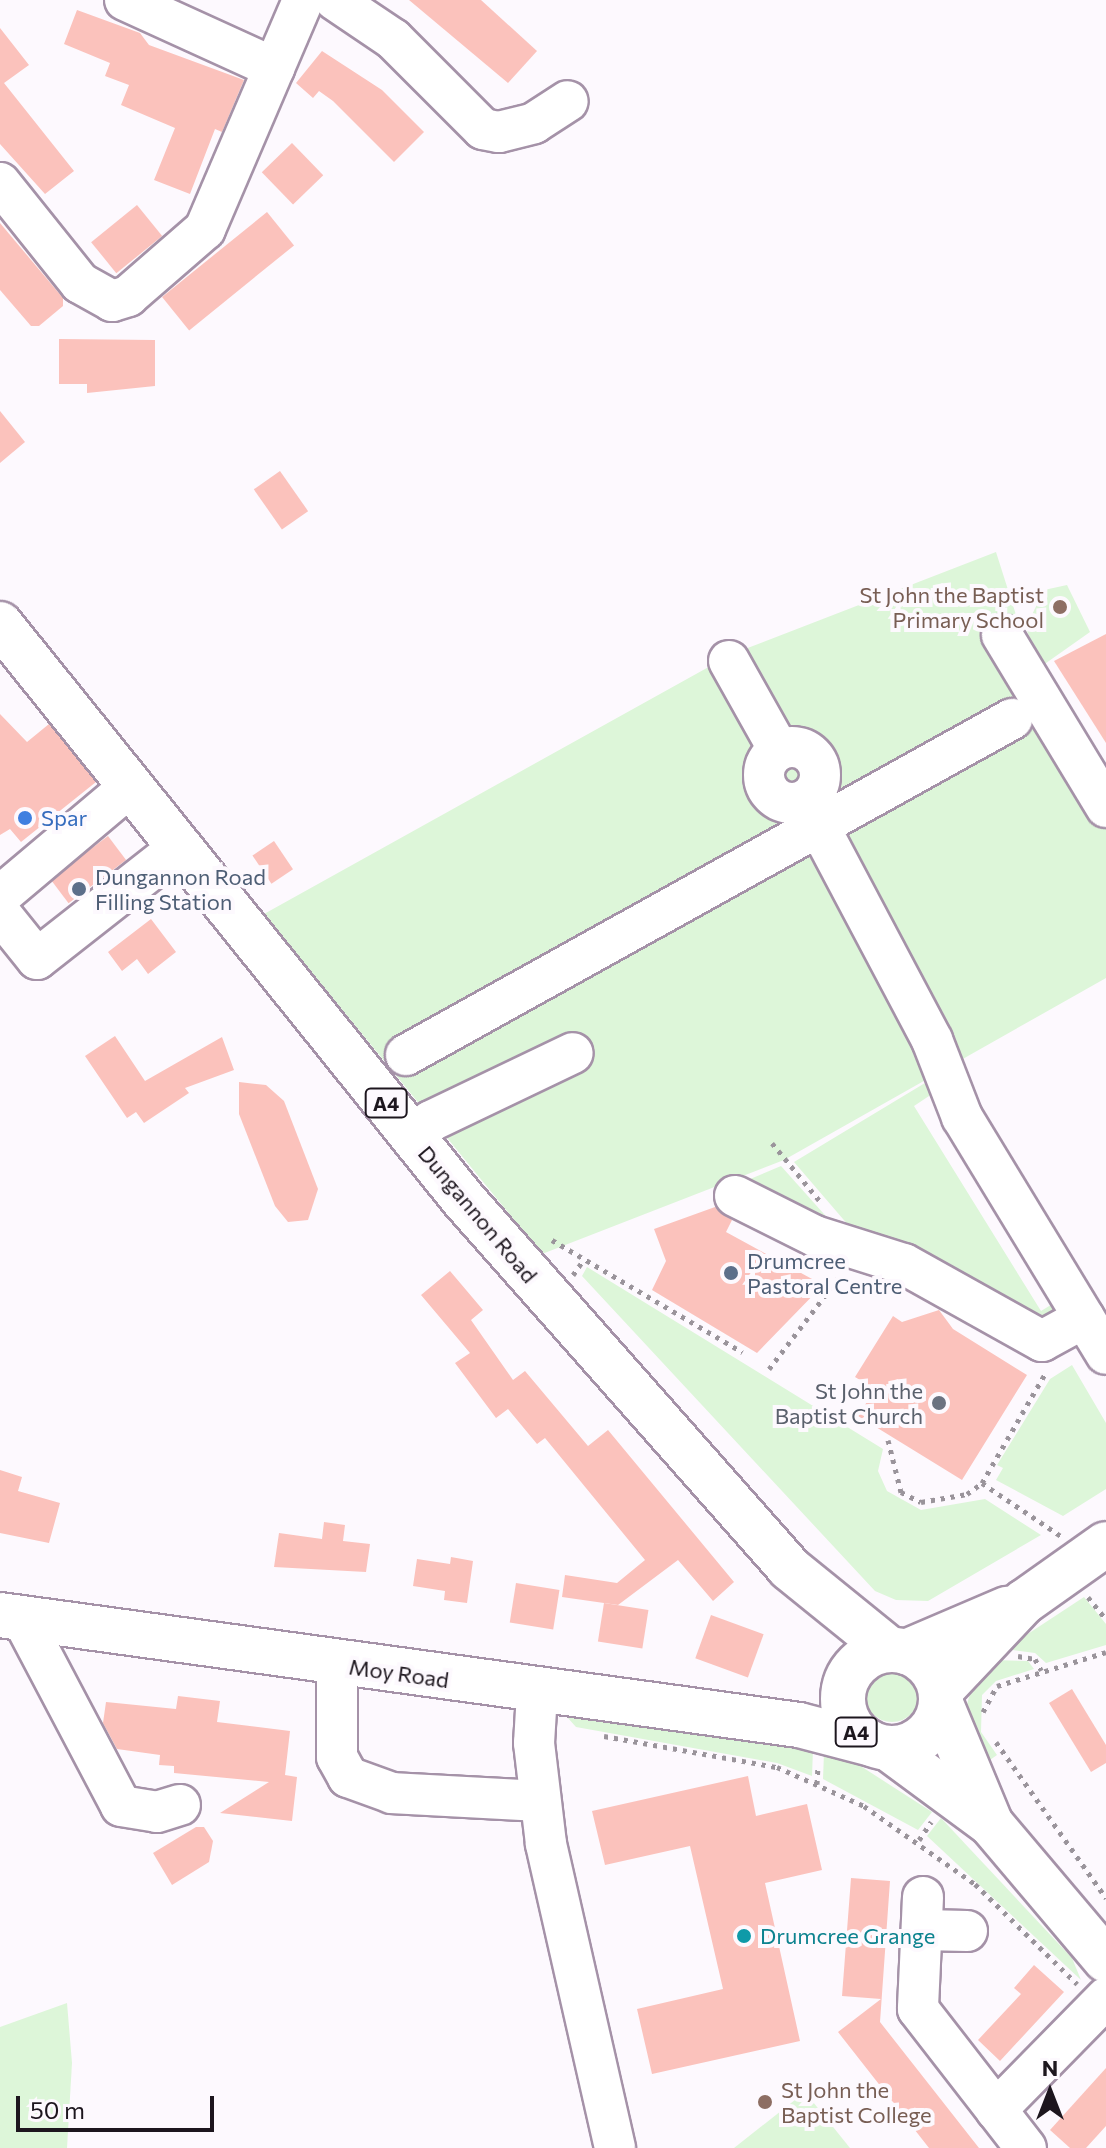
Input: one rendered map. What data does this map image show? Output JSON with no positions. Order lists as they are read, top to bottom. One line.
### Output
{"streets":{"main road":["A4","Dungannon Road","Moy Road"]},"crossings":[["A4","Dungannon Road"],["A4","Moy Road"],["Dungannon Road","Moy Road"]],"places":["St John the Baptist Primary School","Spar","Dungannon Road Filling Station","Drumcree Pastoral Centre","St John the Baptist Church","Drumcree Grange","St John the Baptist College"],"scale_bar":"50 m","north":"top"}
